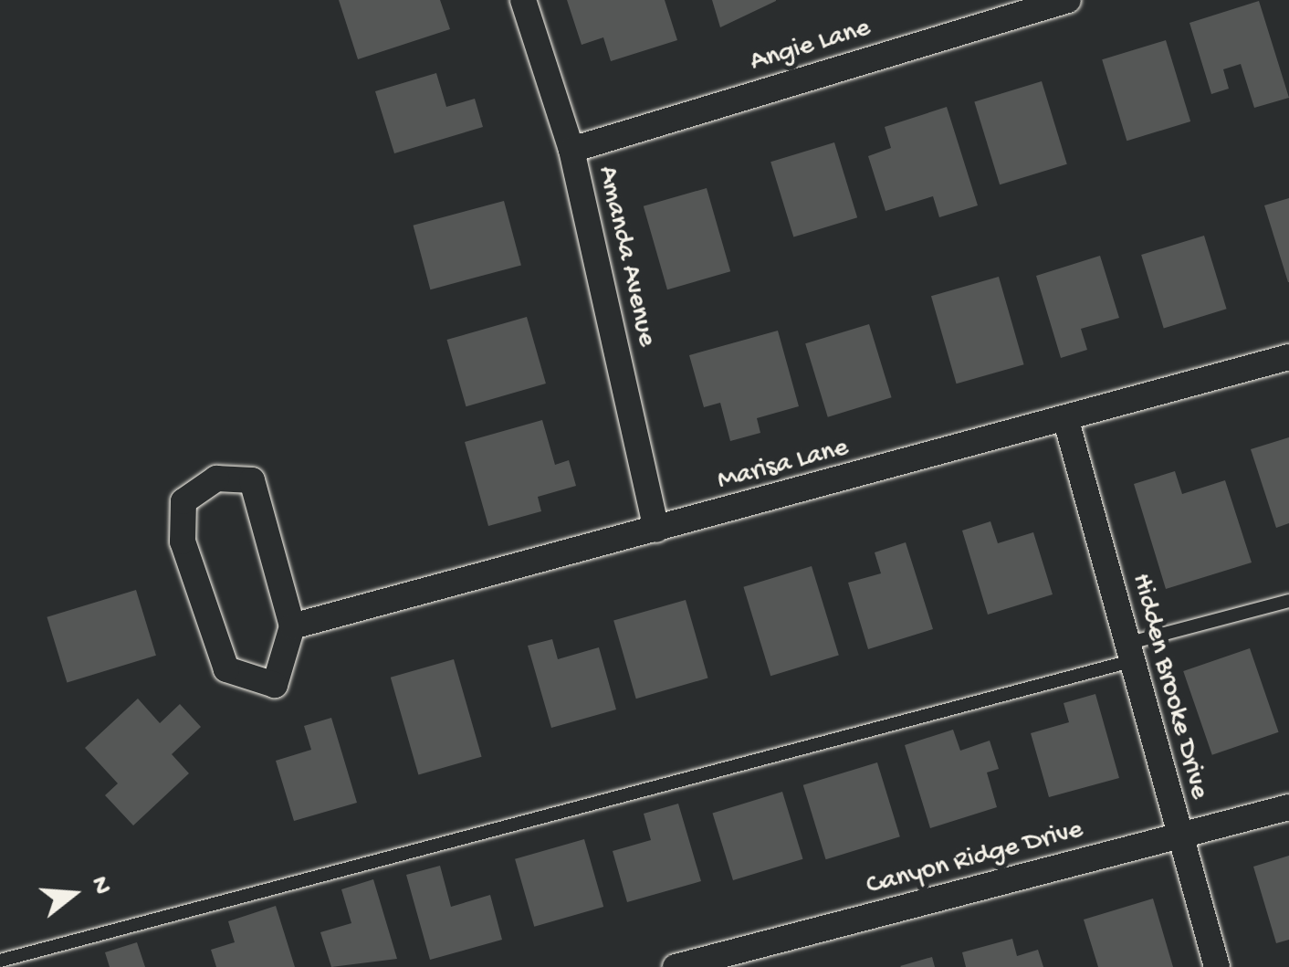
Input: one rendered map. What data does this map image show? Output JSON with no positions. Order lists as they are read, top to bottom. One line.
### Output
{"streets":{"street":["Angie Lane","Amanda Avenue","Marisa Lane","Hidden Brooke Drive","Canyon Ridge Drive"]},"crossings":[["Angie Lane","Amanda Avenue"],["Amanda Avenue","Marisa Lane"],["Marisa Lane","Hidden Brooke Drive"],["Hidden Brooke Drive","Canyon Ridge Drive"]],"north":"right"}
